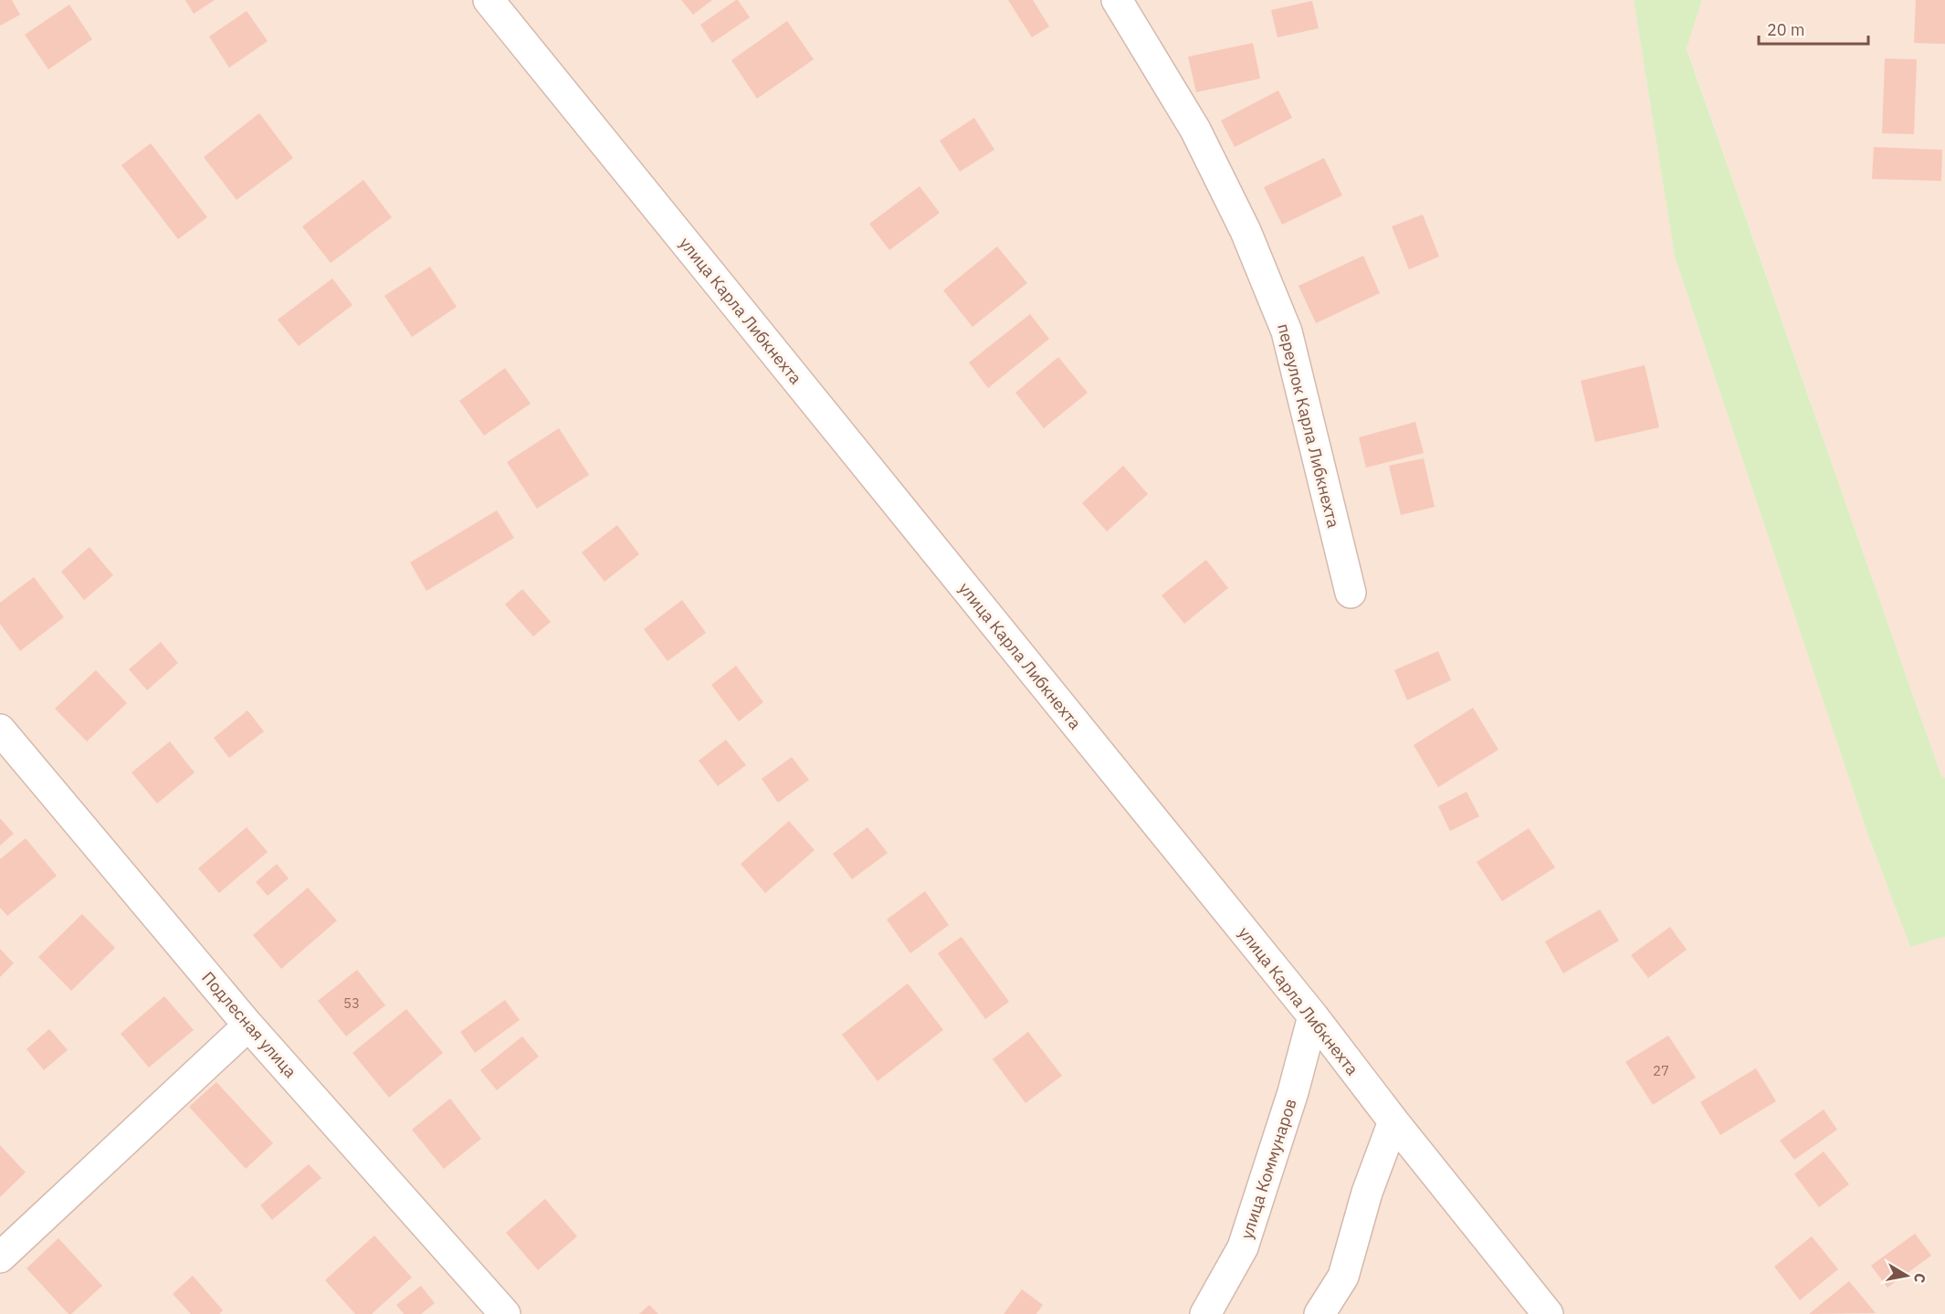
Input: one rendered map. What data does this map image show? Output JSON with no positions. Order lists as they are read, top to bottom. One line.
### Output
{"streets":{"street":["улица Карла Либкнехта","переулок Карла Либкнехта","Подлесная улица","улица Коммунаров"]},"crossings":[["улица Карла Либкнехта","улица Коммунаров"]],"house_numbers":["53","27"],"scale_bar":"20 m","north":"right"}
